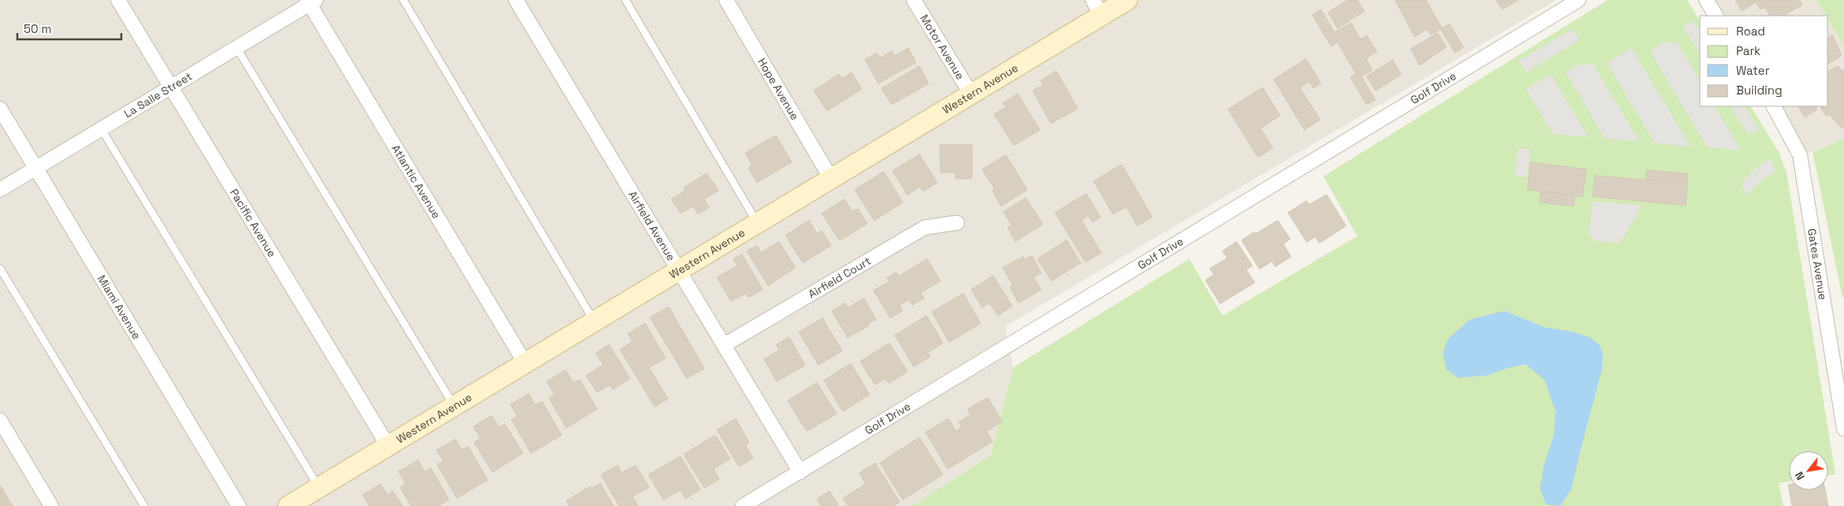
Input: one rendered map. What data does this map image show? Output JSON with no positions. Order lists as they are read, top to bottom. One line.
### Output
{"streets":{"street":["Motor Avenue","Western Avenue","Golf Drive","Hope Avenue","La Salle Street","Atlantic Avenue","Pacific Avenue","Airfield Avenue","Gates Avenue","Airfield Court","Miami Avenue"]},"crossings":[["Motor Avenue","Western Avenue"],["Western Avenue","Hope Avenue"],["Western Avenue","Atlantic Avenue"],["Western Avenue","Pacific Avenue"],["Western Avenue","Airfield Avenue"],["Golf Drive","Airfield Avenue"],["La Salle Street","Atlantic Avenue"],["La Salle Street","Pacific Avenue"],["La Salle Street","Miami Avenue"],["Airfield Avenue","Airfield Court"]],"legend":["Road","Park","Water","Building"],"scale_bar":"50 m","north":"bottom left"}
